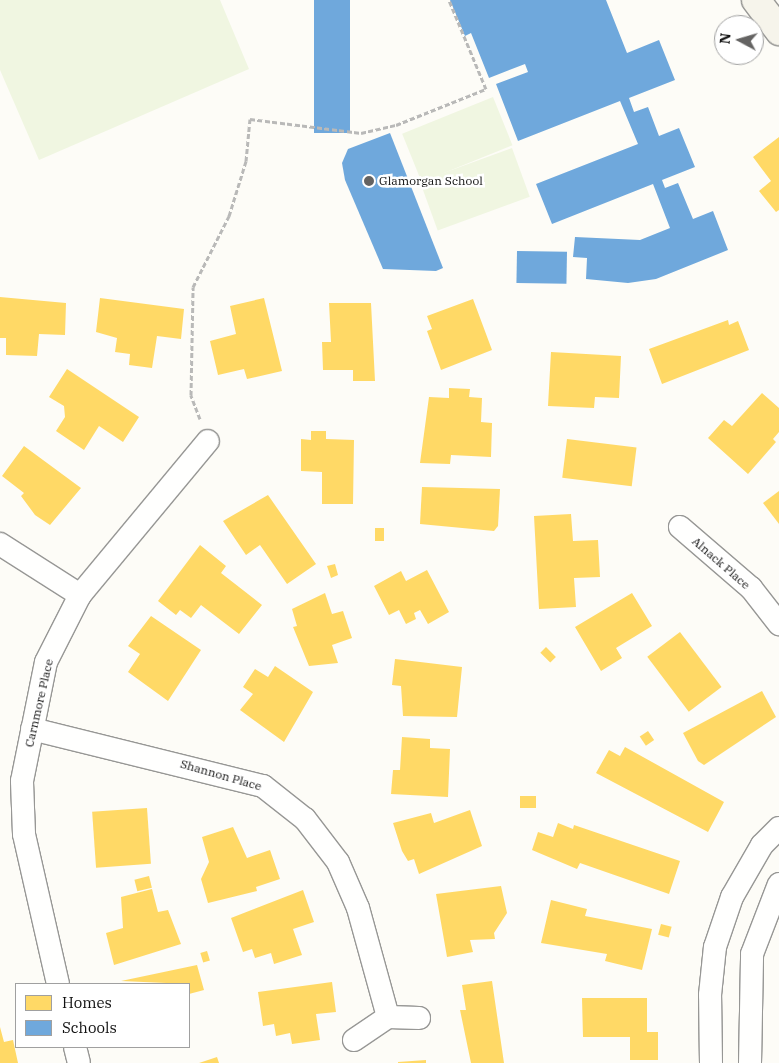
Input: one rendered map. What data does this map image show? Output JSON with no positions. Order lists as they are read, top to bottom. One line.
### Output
{"streets":{"street":["Alnack Place","Carnmore Place","Shannon Place"]},"crossings":[["Carnmore Place","Shannon Place"]],"places":["Glamorgan School"],"legend":["Homes","Schools"],"north":"left"}
